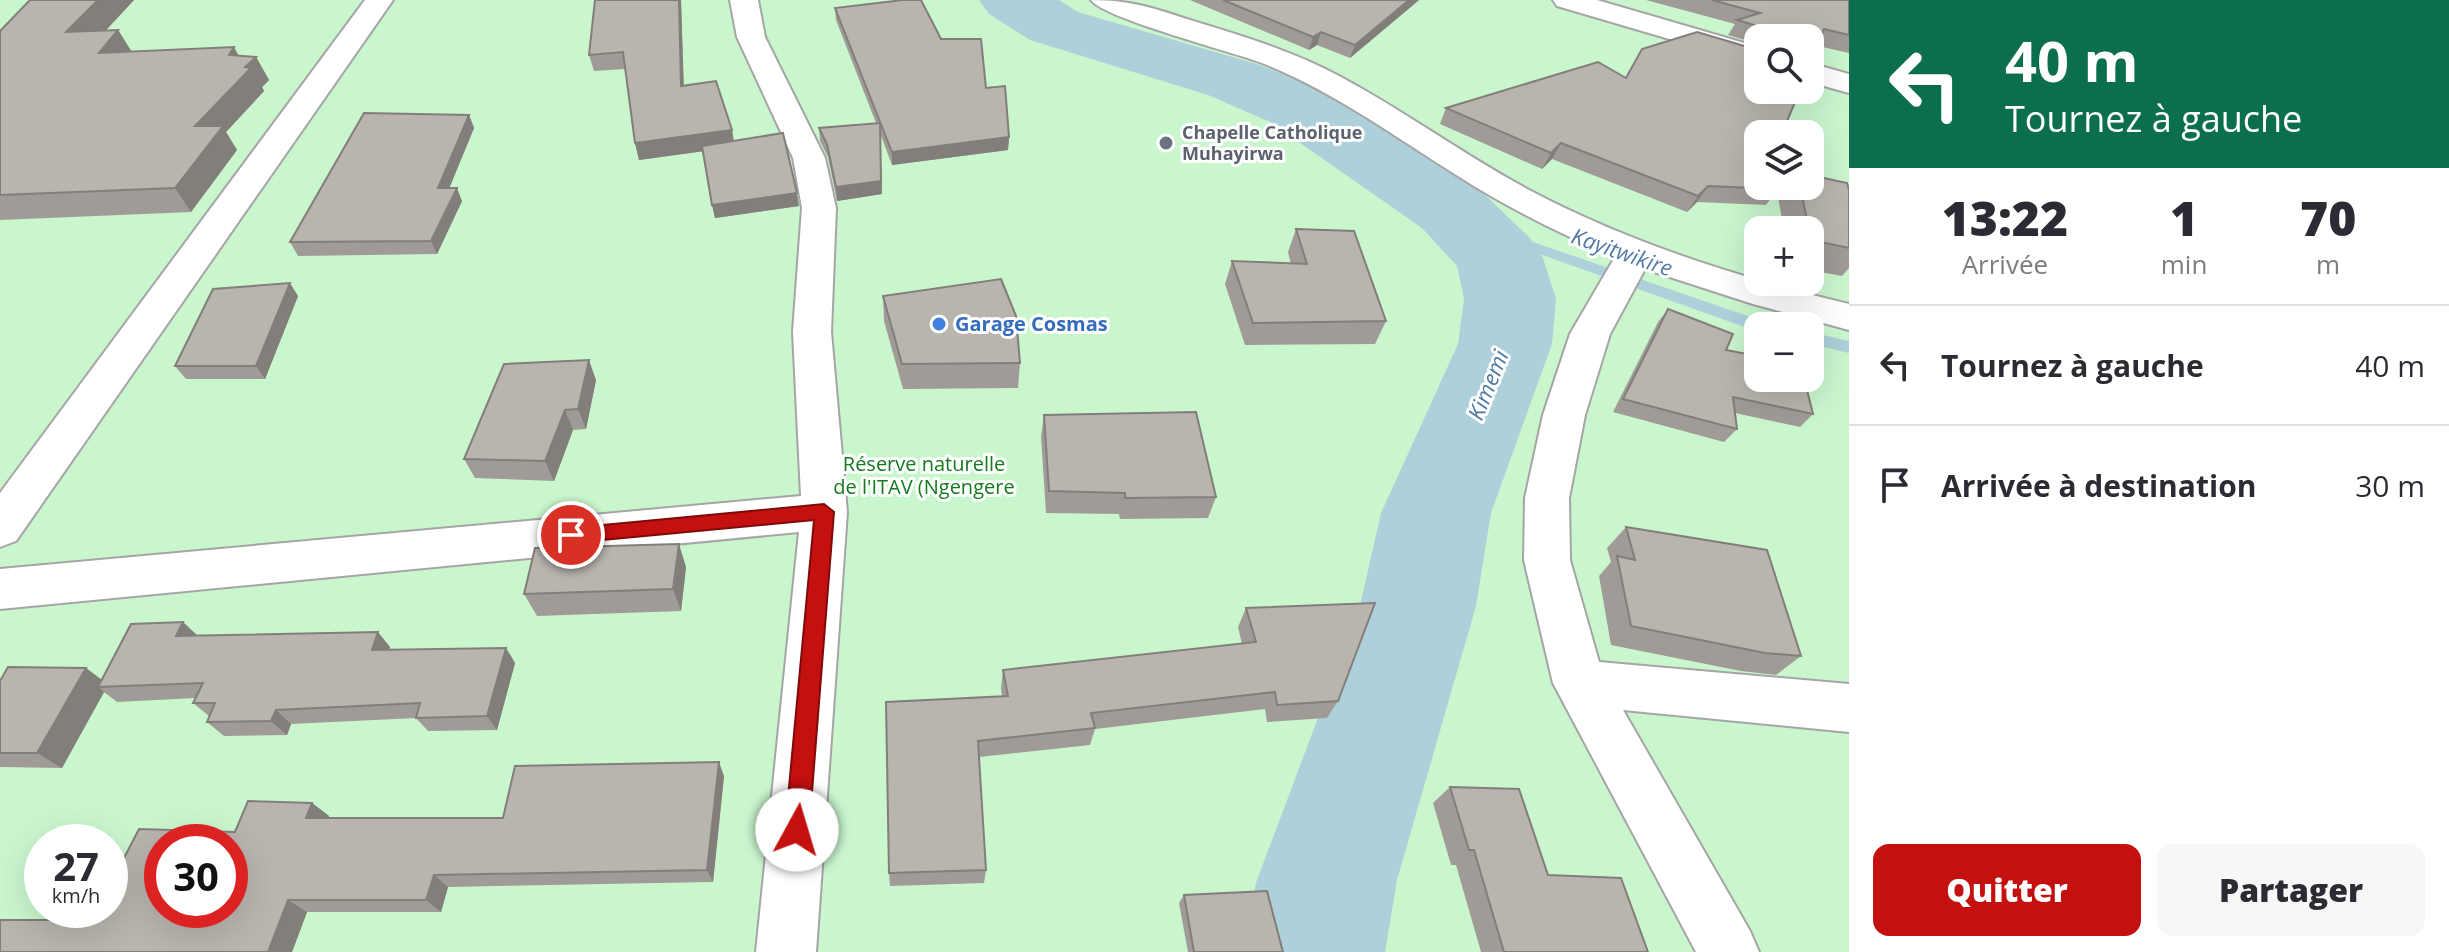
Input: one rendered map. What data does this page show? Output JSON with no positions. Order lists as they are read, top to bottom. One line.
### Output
{"water":["Kayitwikire","Kimemi"],"parks":["Réserve naturelle de l'ITAV (Ngengere"],"places":["Chapelle Catholique Muhayirwa","Garage Cosmas"],"page":{"turn":["40 m","Tournez à gauche"],"map_buttons":["+","−"],"eta":["13:22","Arrivée","1","min","70","m"],"list":[{"name":"Tournez à gauche","value":"40 m"},{"name":"Arrivée à destination","value":"30 m"}],"speed":"27 km/h","limit":"30","buttons":["Quitter","Partager"]}}
